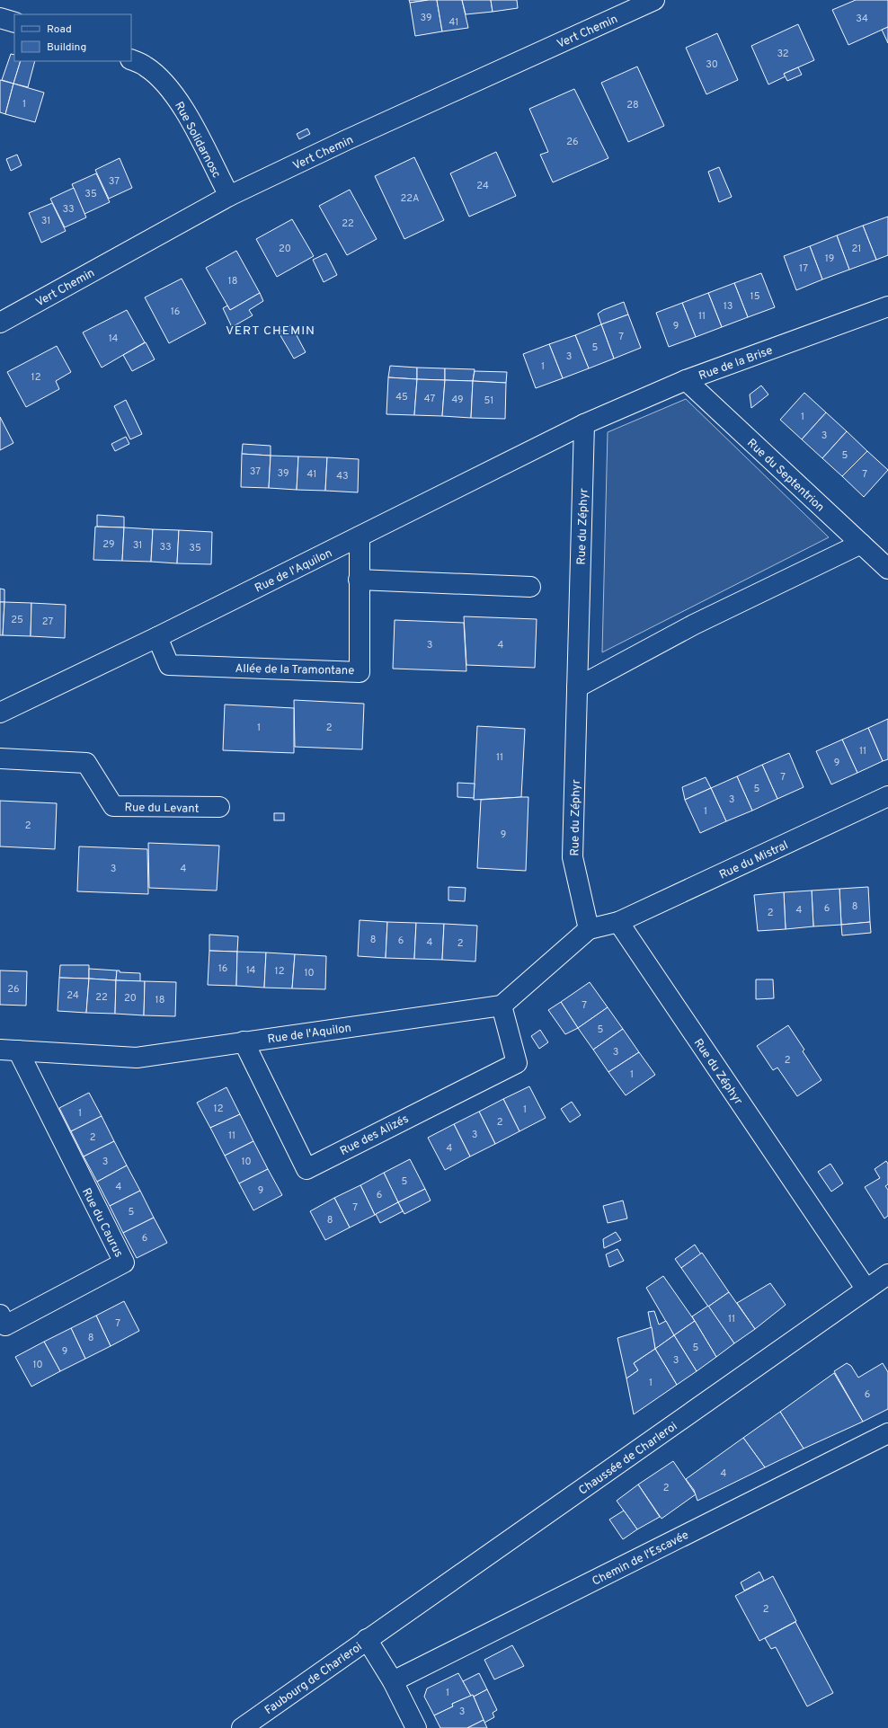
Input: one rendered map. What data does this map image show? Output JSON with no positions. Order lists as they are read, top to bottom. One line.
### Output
{"streets":{"street":["Vert Chemin","Rue Solidarnosc","Rue de la Brise","Rue du Septentrion","Rue du Zéphyr","Rue de l'Aquilon","Allée de la Tramontane","Rue du Levant","Rue du Mistral","Rue des Alizés","Rue du Caurus","Chaussée de Charleroi","Chemin de l'Escavée","Faubourg de Charleroi"]},"crossings":[["Vert Chemin","Rue Solidarnosc"],["Rue de la Brise","Rue du Septentrion"],["Rue de la Brise","Rue du Zéphyr"],["Rue de la Brise","Rue de l'Aquilon"],["Rue du Zéphyr","Rue de l'Aquilon"],["Rue du Zéphyr","Rue du Mistral"],["Rue du Zéphyr","Chaussée de Charleroi"],["Rue de l'Aquilon","Allée de la Tramontane"],["Rue de l'Aquilon","Rue des Alizés"],["Rue de l'Aquilon","Rue du Caurus"],["Chaussée de Charleroi","Faubourg de Charleroi"]],"districts":["VERT CHEMIN"],"house_numbers":["39","34","41","32","30","1","28","26","37","24","35","22A","33","31","22","20","21","19","17","18","15","13","16","11","9","7","14","5","3","1","12","45","47","49","51","1","3","5","37","39","41","7","43","29","31","33","35","25","27","3","4","1","2","11","11","9","7","5","3","1","2","9","3","4","8","6","4","2","8","6","4","2","16","14","12","10","26","24","22","20","18","7","5","3","2","1","12","1","1","2","3","11","2","4","3","10","5","4","9","6","7","5","8","6","11","7","8","5","9","3","10","1","6","4","2","2","1","3"],"legend":["Road","Building"]}
